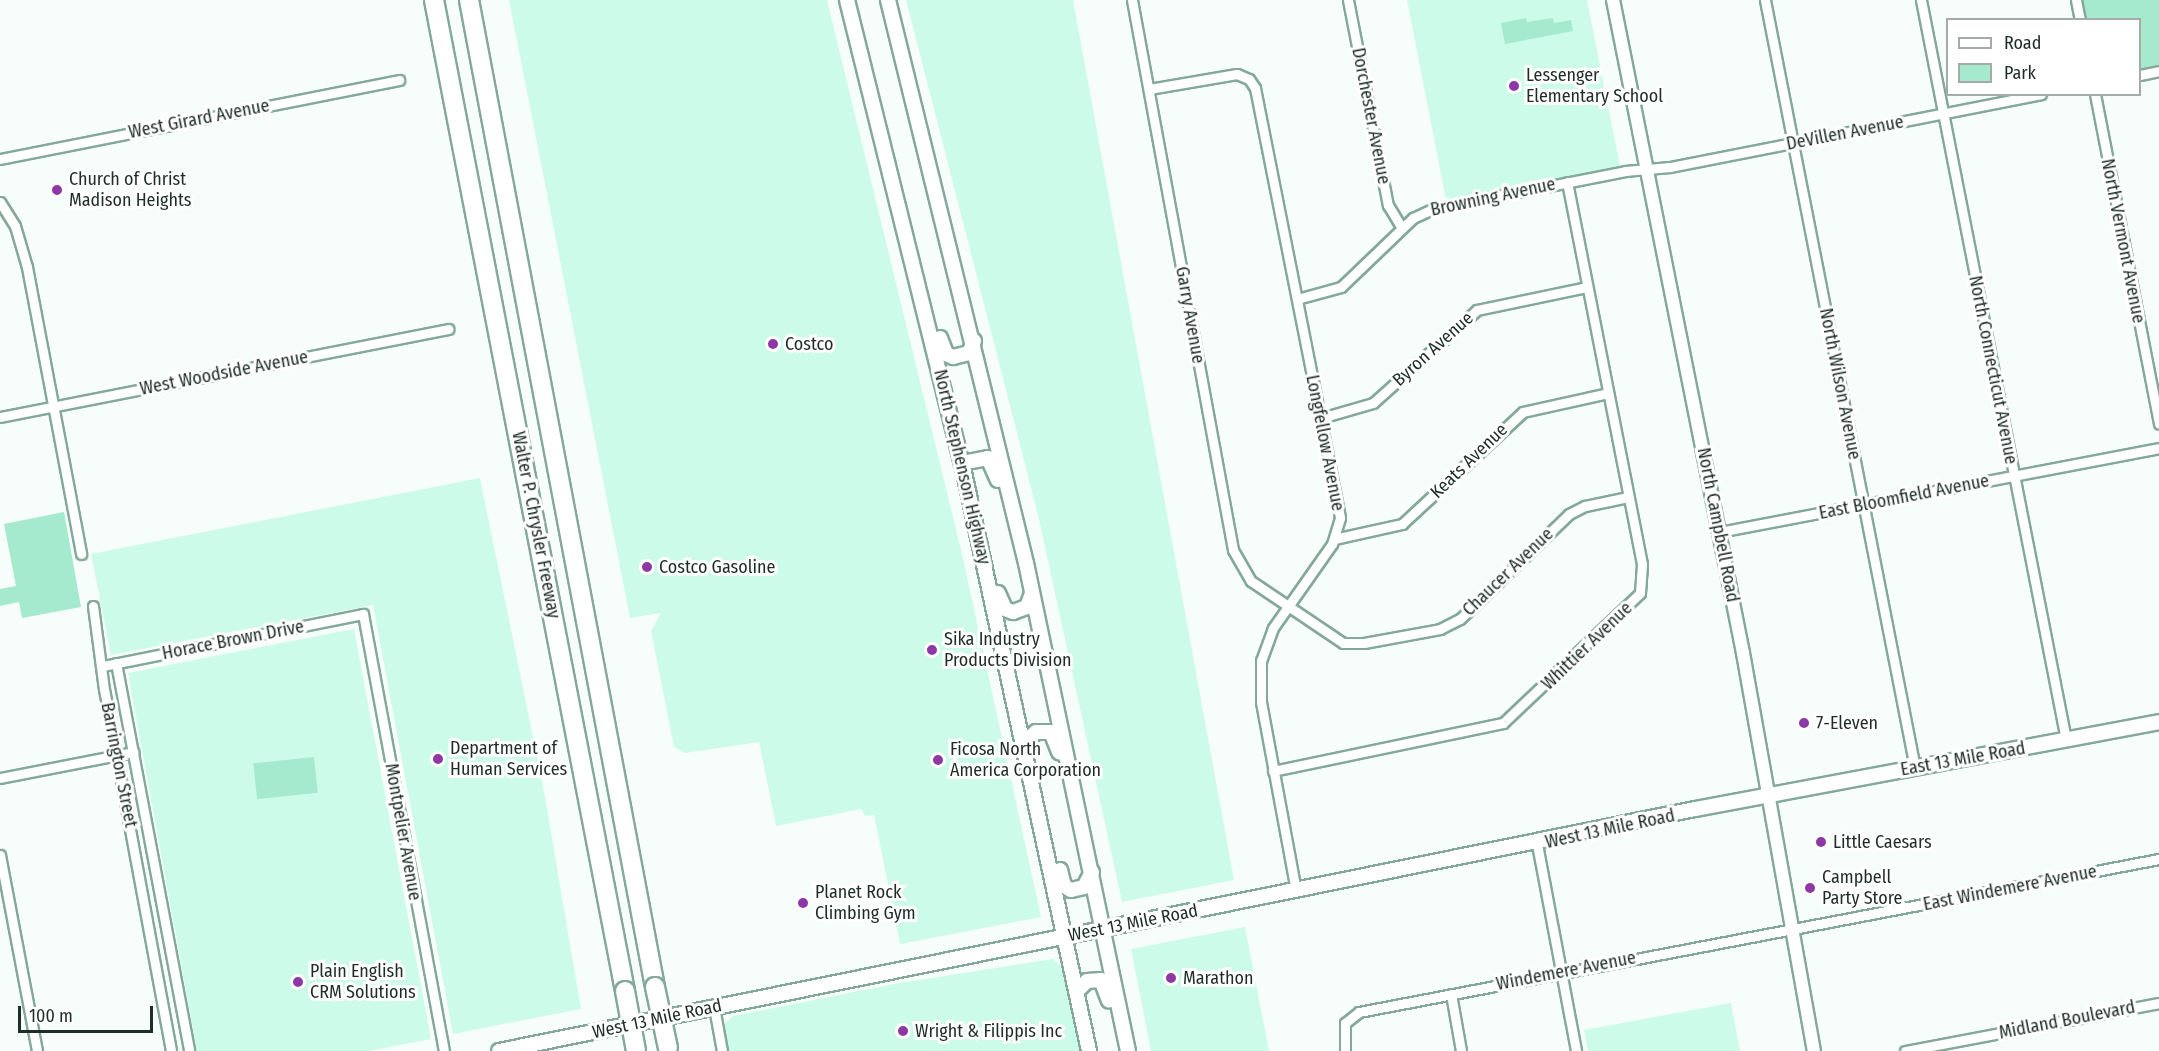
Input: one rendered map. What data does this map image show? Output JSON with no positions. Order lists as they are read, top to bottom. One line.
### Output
{"streets":{"highway":["Walter P. Chrysler Freeway"],"main road":["North Stephenson Highway","East 13 Mile Road","West 13 Mile Road"],"street":["Dorchester Avenue","West Girard Avenue","DeVillen Avenue","Browning Avenue","North Vermont Avenue","Garry Avenue","Byron Avenue","North Connecticut Avenue","West Woodside Avenue","North Wilson Avenue","Longfellow Avenue","Keats Avenue","East Bloomfield Avenue","North Campbell Road","Chaucer Avenue","Horace Brown Drive","Whittier Avenue","Barrington Street","Montpelier Avenue","East Windemere Avenue","Windemere Avenue","Midland Boulevard"]},"crossings":[["Dorchester Avenue","Browning Avenue"],["DeVillen Avenue","Browning Avenue"],["DeVillen Avenue","North Connecticut Avenue"],["DeVillen Avenue","North Wilson Avenue"],["DeVillen Avenue","North Campbell Road"],["Browning Avenue","Longfellow Avenue"],["Browning Avenue","North Campbell Road"],["Browning Avenue","Whittier Avenue"],["Garry Avenue","Longfellow Avenue"],["Garry Avenue","Chaucer Avenue"],["Byron Avenue","Longfellow Avenue"],["Byron Avenue","Whittier Avenue"],["North Connecticut Avenue","East Bloomfield Avenue"],["North Connecticut Avenue","East 13 Mile Road"],["North Wilson Avenue","East Bloomfield Avenue"],["North Wilson Avenue","East 13 Mile Road"],["Longfellow Avenue","Keats Avenue"],["Longfellow Avenue","Chaucer Avenue"],["Longfellow Avenue","Whittier Avenue"],["Longfellow Avenue","West 13 Mile Road"],["Keats Avenue","Whittier Avenue"],["North Stephenson Highway","West 13 Mile Road"],["East Bloomfield Avenue","North Campbell Road"],["North Campbell Road","East 13 Mile Road"],["North Campbell Road","West 13 Mile Road"],["North Campbell Road","East Windemere Avenue"],["North Campbell Road","Windemere Avenue"],["Chaucer Avenue","Whittier Avenue"],["Horace Brown Drive","Barrington Street"],["Horace Brown Drive","Montpelier Avenue"],["East 13 Mile Road","West 13 Mile Road"],["East Windemere Avenue","Windemere Avenue"]],"places":["Lessenger Elementary School","Church of Christ Madison Heights","Costco","Costco Gasoline","Sika Industry Products Division","7-Eleven","Department of Human Services","Ficosa North America Corporation","Little Caesars","Campbell Party Store","Planet Rock Climbing Gym","Marathon","Plain English CRM Solutions","Wright & Filippis Inc"],"legend":["Road","Park"],"scale_bar":"100 m"}
